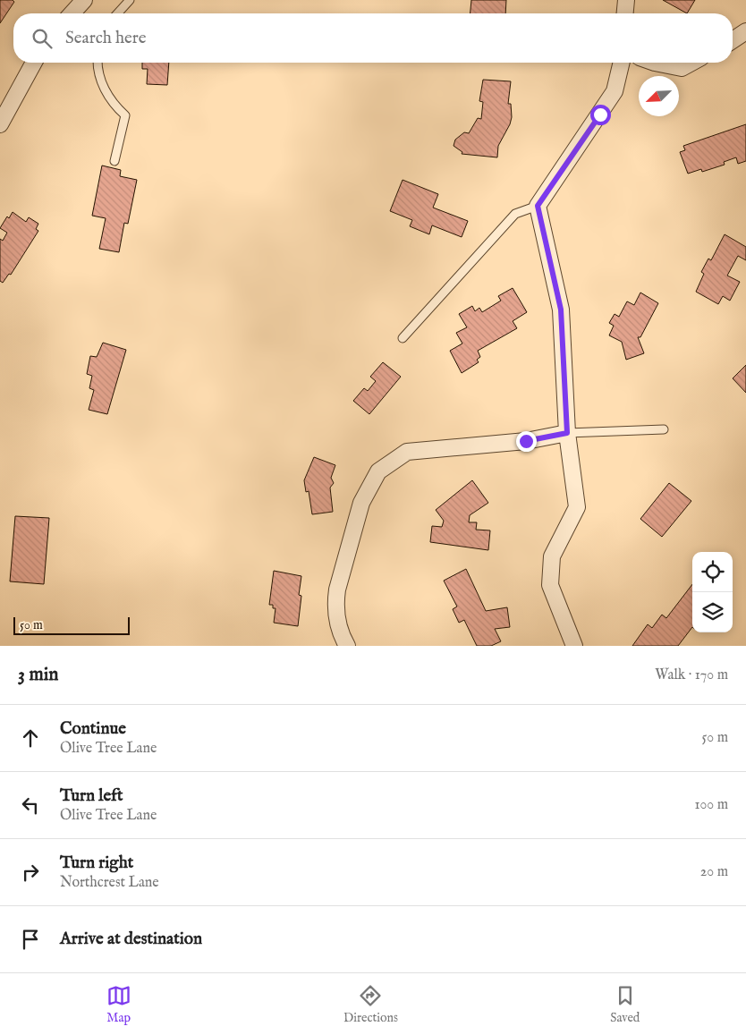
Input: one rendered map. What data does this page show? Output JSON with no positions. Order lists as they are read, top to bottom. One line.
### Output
{"scale_bar":"50 m","north":"bottom left","page":{"search":"Search here","scale":"50 m","heading":["3 min","Walk · 170 m"],"list":[["Continue","Olive Tree Lane","50 m"],["Turn left","Olive Tree Lane","100 m"],["Turn right","Northcrest Lane","20 m"],"Arrive at destination"],"nav":["Map","Directions","Saved"]}}
